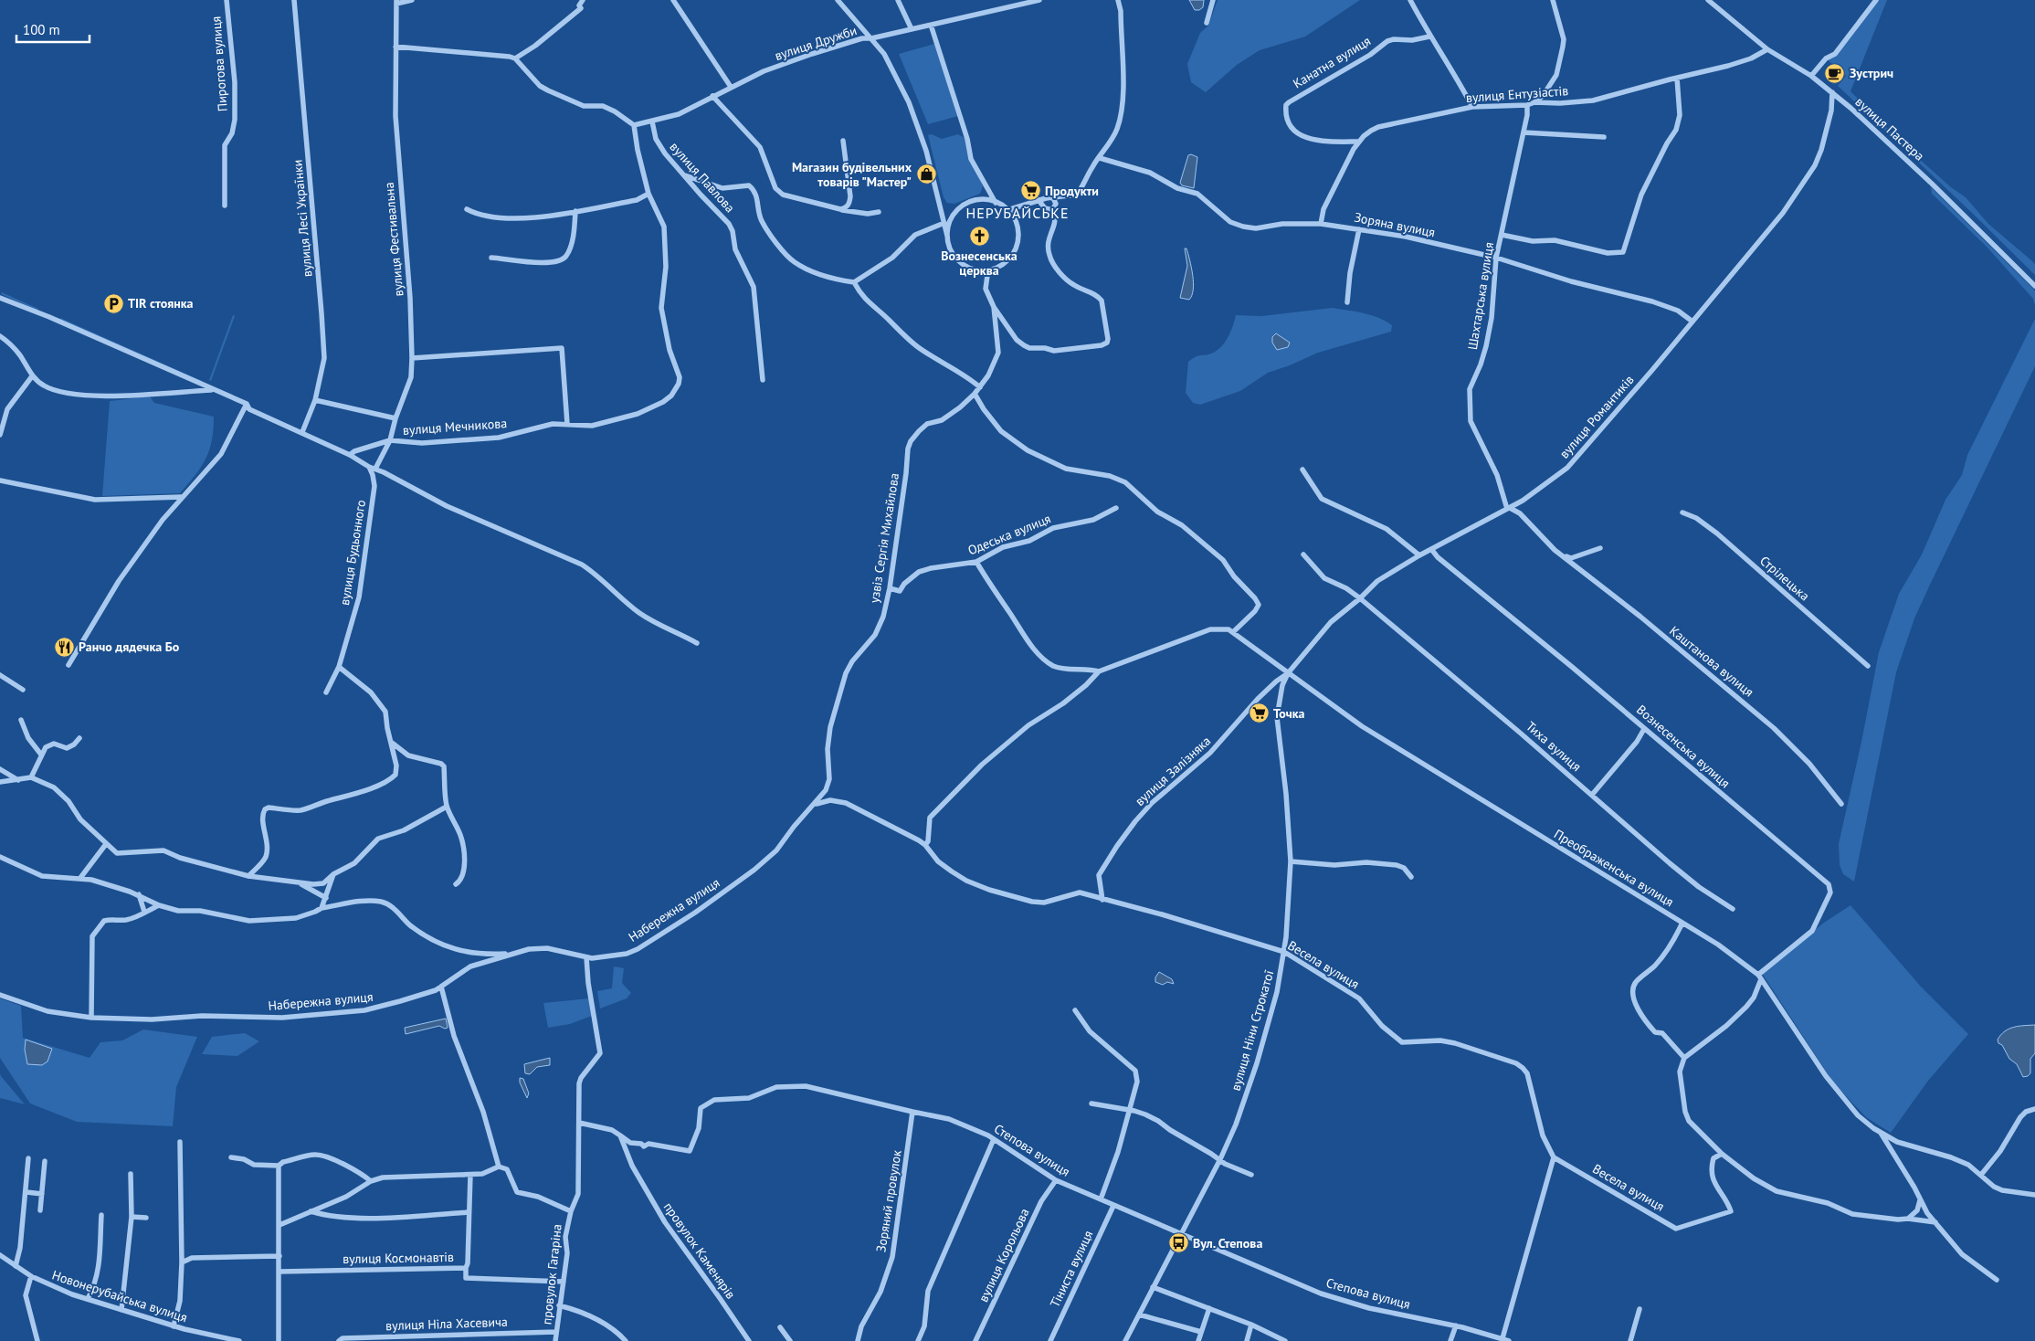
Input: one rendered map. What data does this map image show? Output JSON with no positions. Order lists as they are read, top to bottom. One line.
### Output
{"streets":{"street":["вулиця Дружби","Канатна вулиця","Пирогова вулиця","вулиця Ентузіастів","вулиця Пастера","вулиця Павлова","вулиця Лесі Українки","Зоряна вулиця","вулиця Фестивальна","Шахтарська вулиця","вулиця Романтиків","вулиця Мечникова","Одеська вулиця","узвіз Сергія Михайлова","вулиця Будьонного","Стрілецька","Каштанова вулиця","Тиха вулиця","Вознесенська вулиця","вулиця Залізняка","Преображенська вулиця","Набережна вулиця","Весела вулиця","вулиця Ніни Строкатої","Степова вулиця","Зоряний провулок","провулок Каменярів","вулиця Корольова","вулиця Космонавтів","Тіниста вулиця","провулок Гагаріна","Новонерубайська вулиця","вулиця Ніла Хасевича"]},"crossings":[["вулиця Дружби","вулиця Павлова"],["вулиця Дружби","вулиця Мечникова"],["Канатна вулиця","вулиця Ентузіастів"],["вулиця Ентузіастів","вулиця Пастера"],["вулиця Ентузіастів","Зоряна вулиця"],["вулиця Ентузіастів","Шахтарська вулиця"],["вулиця Пастера","вулиця Романтиків"],["Зоряна вулиця","Шахтарська вулиця"],["Зоряна вулиця","вулиця Романтиків"],["вулиця Фестивальна","вулиця Мечникова"],["вулиця Фестивальна","вулиця Будьонного"],["Шахтарська вулиця","вулиця Романтиків"],["Шахтарська вулиця","Каштанова вулиця"],["вулиця Романтиків","Каштанова вулиця"],["вулиця Романтиків","Тиха вулиця"],["вулиця Романтиків","Вознесенська вулиця"],["вулиця Романтиків","вулиця Залізняка"],["вулиця Романтиків","Преображенська вулиця"],["вулиця Романтиків","вулиця Ніни Строкатої"],["Одеська вулиця","узвіз Сергія Михайлова"],["узвіз Сергія Михайлова","Набережна вулиця"],["Вознесенська вулиця","Преображенська вулиця"],["вулиця Залізняка","Преображенська вулиця"],["вулиця Залізняка","Весела вулиця"],["вулиця Залізняка","вулиця Ніни Строкатої"],["Преображенська вулиця","вулиця Ніни Строкатої"],["Набережна вулиця","Весела вулиця"],["Набережна вулиця","провулок Гагаріна"],["Весела вулиця","вулиця Ніни Строкатої"],["вулиця Ніни Строкатої","Степова вулиця"],["Степова вулиця","Зоряний провулок"],["Степова вулиця","провулок Каменярів"],["Степова вулиця","вулиця Корольова"],["Степова вулиця","Тіниста вулиця"],["вулиця Космонавтів","провулок Гагаріна"],["провулок Гагаріна","вулиця Ніла Хасевича"]],"districts":["НЕРУБАЙСЬКЕ"],"places":{"cafe":["Зустрич"],"shop":["Магазин будівельних товарів \"Мастер\""],"supermarket":["Продукти","Точка"],"church":["Вознесенська церква"],"parking":["TIR стоянка"],"restaurant":["Ранчо дядечка Бо"],"bus stop":["Вул. Степова"]},"scale_bar":"100 m"}
